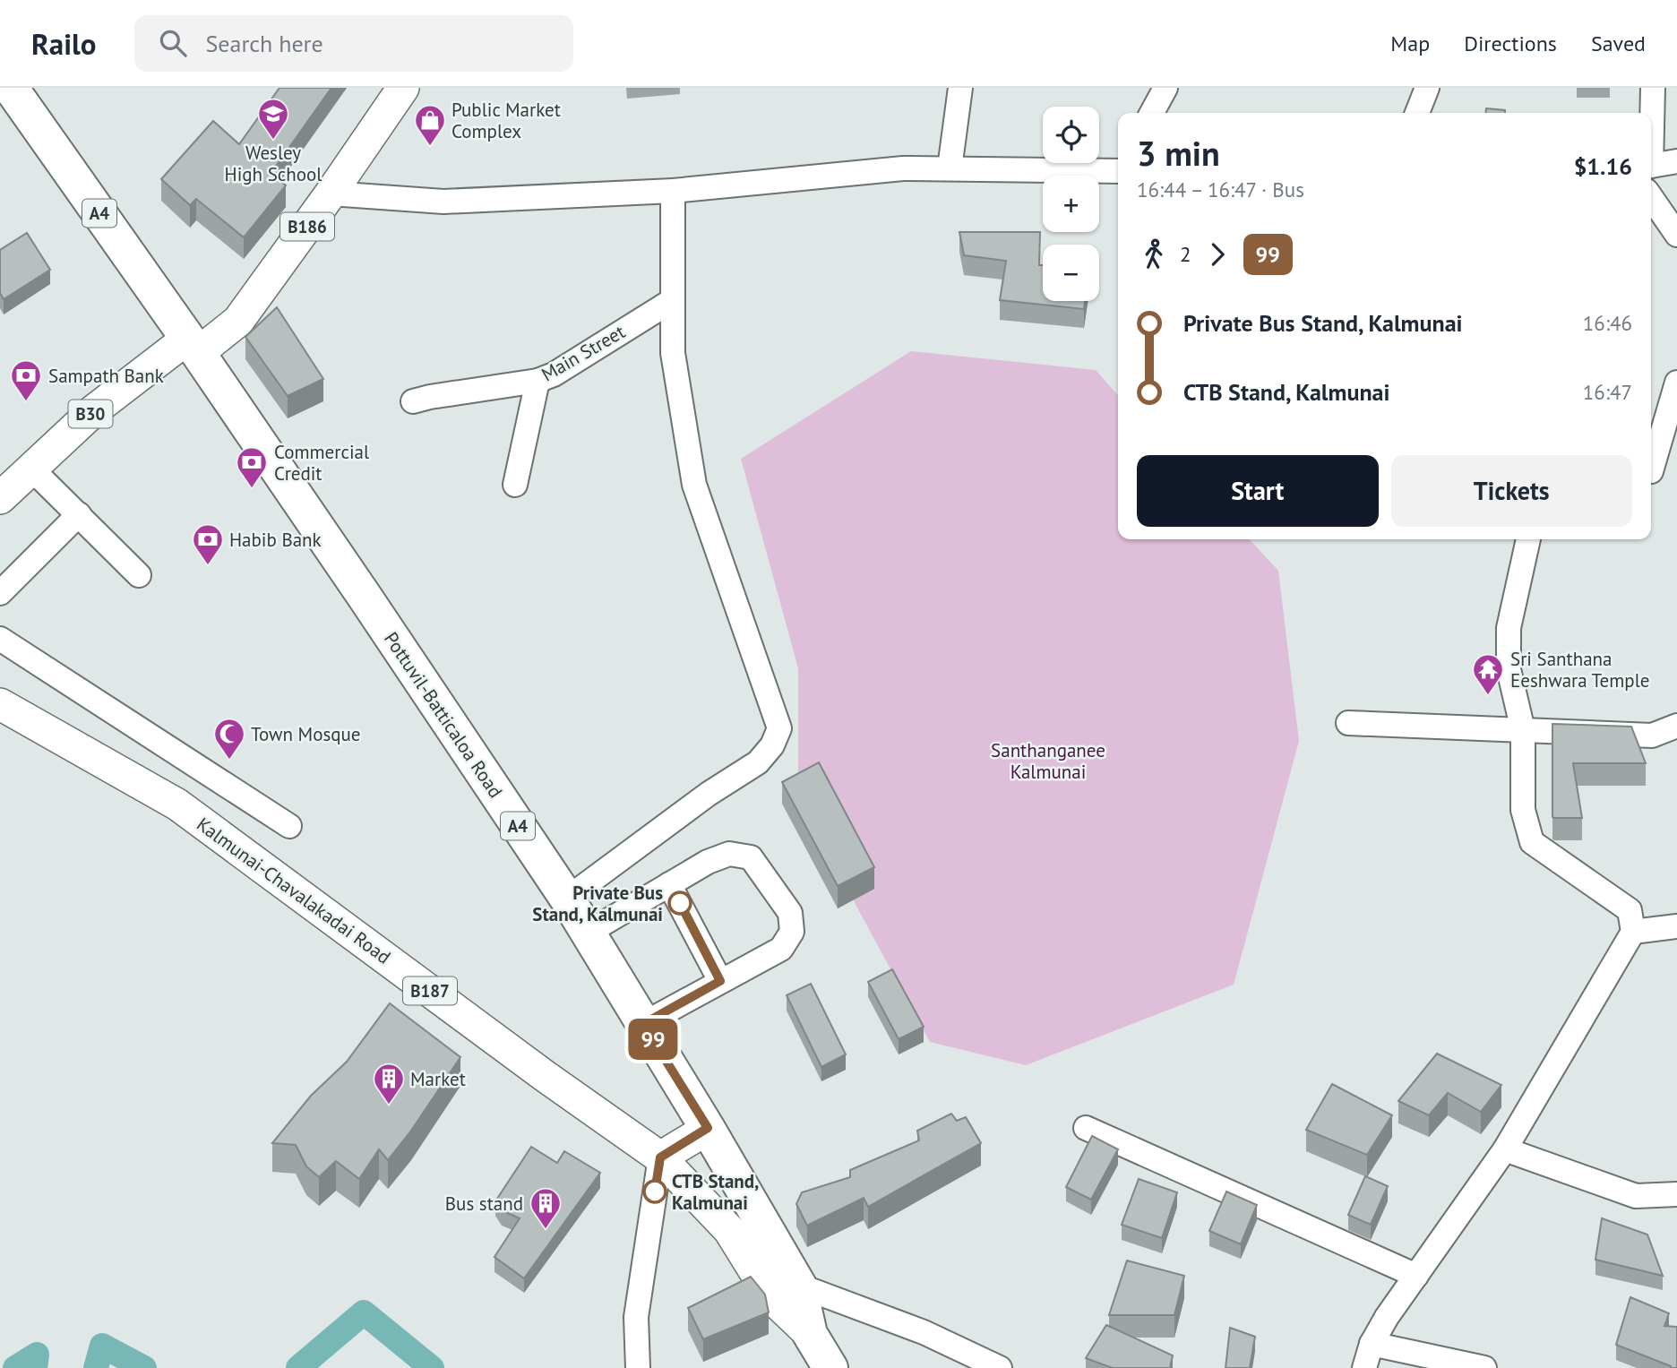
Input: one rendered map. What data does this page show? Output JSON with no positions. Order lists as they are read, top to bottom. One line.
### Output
{"streets":{"highway":["A4","Pottuvil-Batticaloa Road"],"main road":["B186","B30","Kalmunai-Chavalakadai Road","B187"],"street":["Main Street"]},"crossings":[["B186","B30"],["B186","Pottuvil-Batticaloa Road"],["B30","Pottuvil-Batticaloa Road"],["Pottuvil-Batticaloa Road","Kalmunai-Chavalakadai Road"]],"parks":["Santhanganee Kalmunai"],"places":{"school or university":["Wesley High School"],"shop":["Public Market Complex"],"bank":["Sampath Bank","Commercial Credit","Habib Bank"],"temple":["Sri Santhana Eeshwara Temple"],"mosque":["Town Mosque"],"other":["Private Bus Stand, Kalmunai","CTB Stand, Kalmunai"],"building":["Market","Bus stand"]},"lines":["bus line 99"],"page":{"header":"Railo","search":"Search here","nav":["Map","Directions","Saved"],"on_map":"99","map_buttons":["+","−"],"heading":["3 min","16:44 – 16:47 · Bus","$1.16"],"legs":["2","99"],"list":[{"name":"Private Bus Stand, Kalmunai","value":"16:46"},{"name":"CTB Stand, Kalmunai","value":"16:47"}],"buttons":["Start","Tickets"]}}
